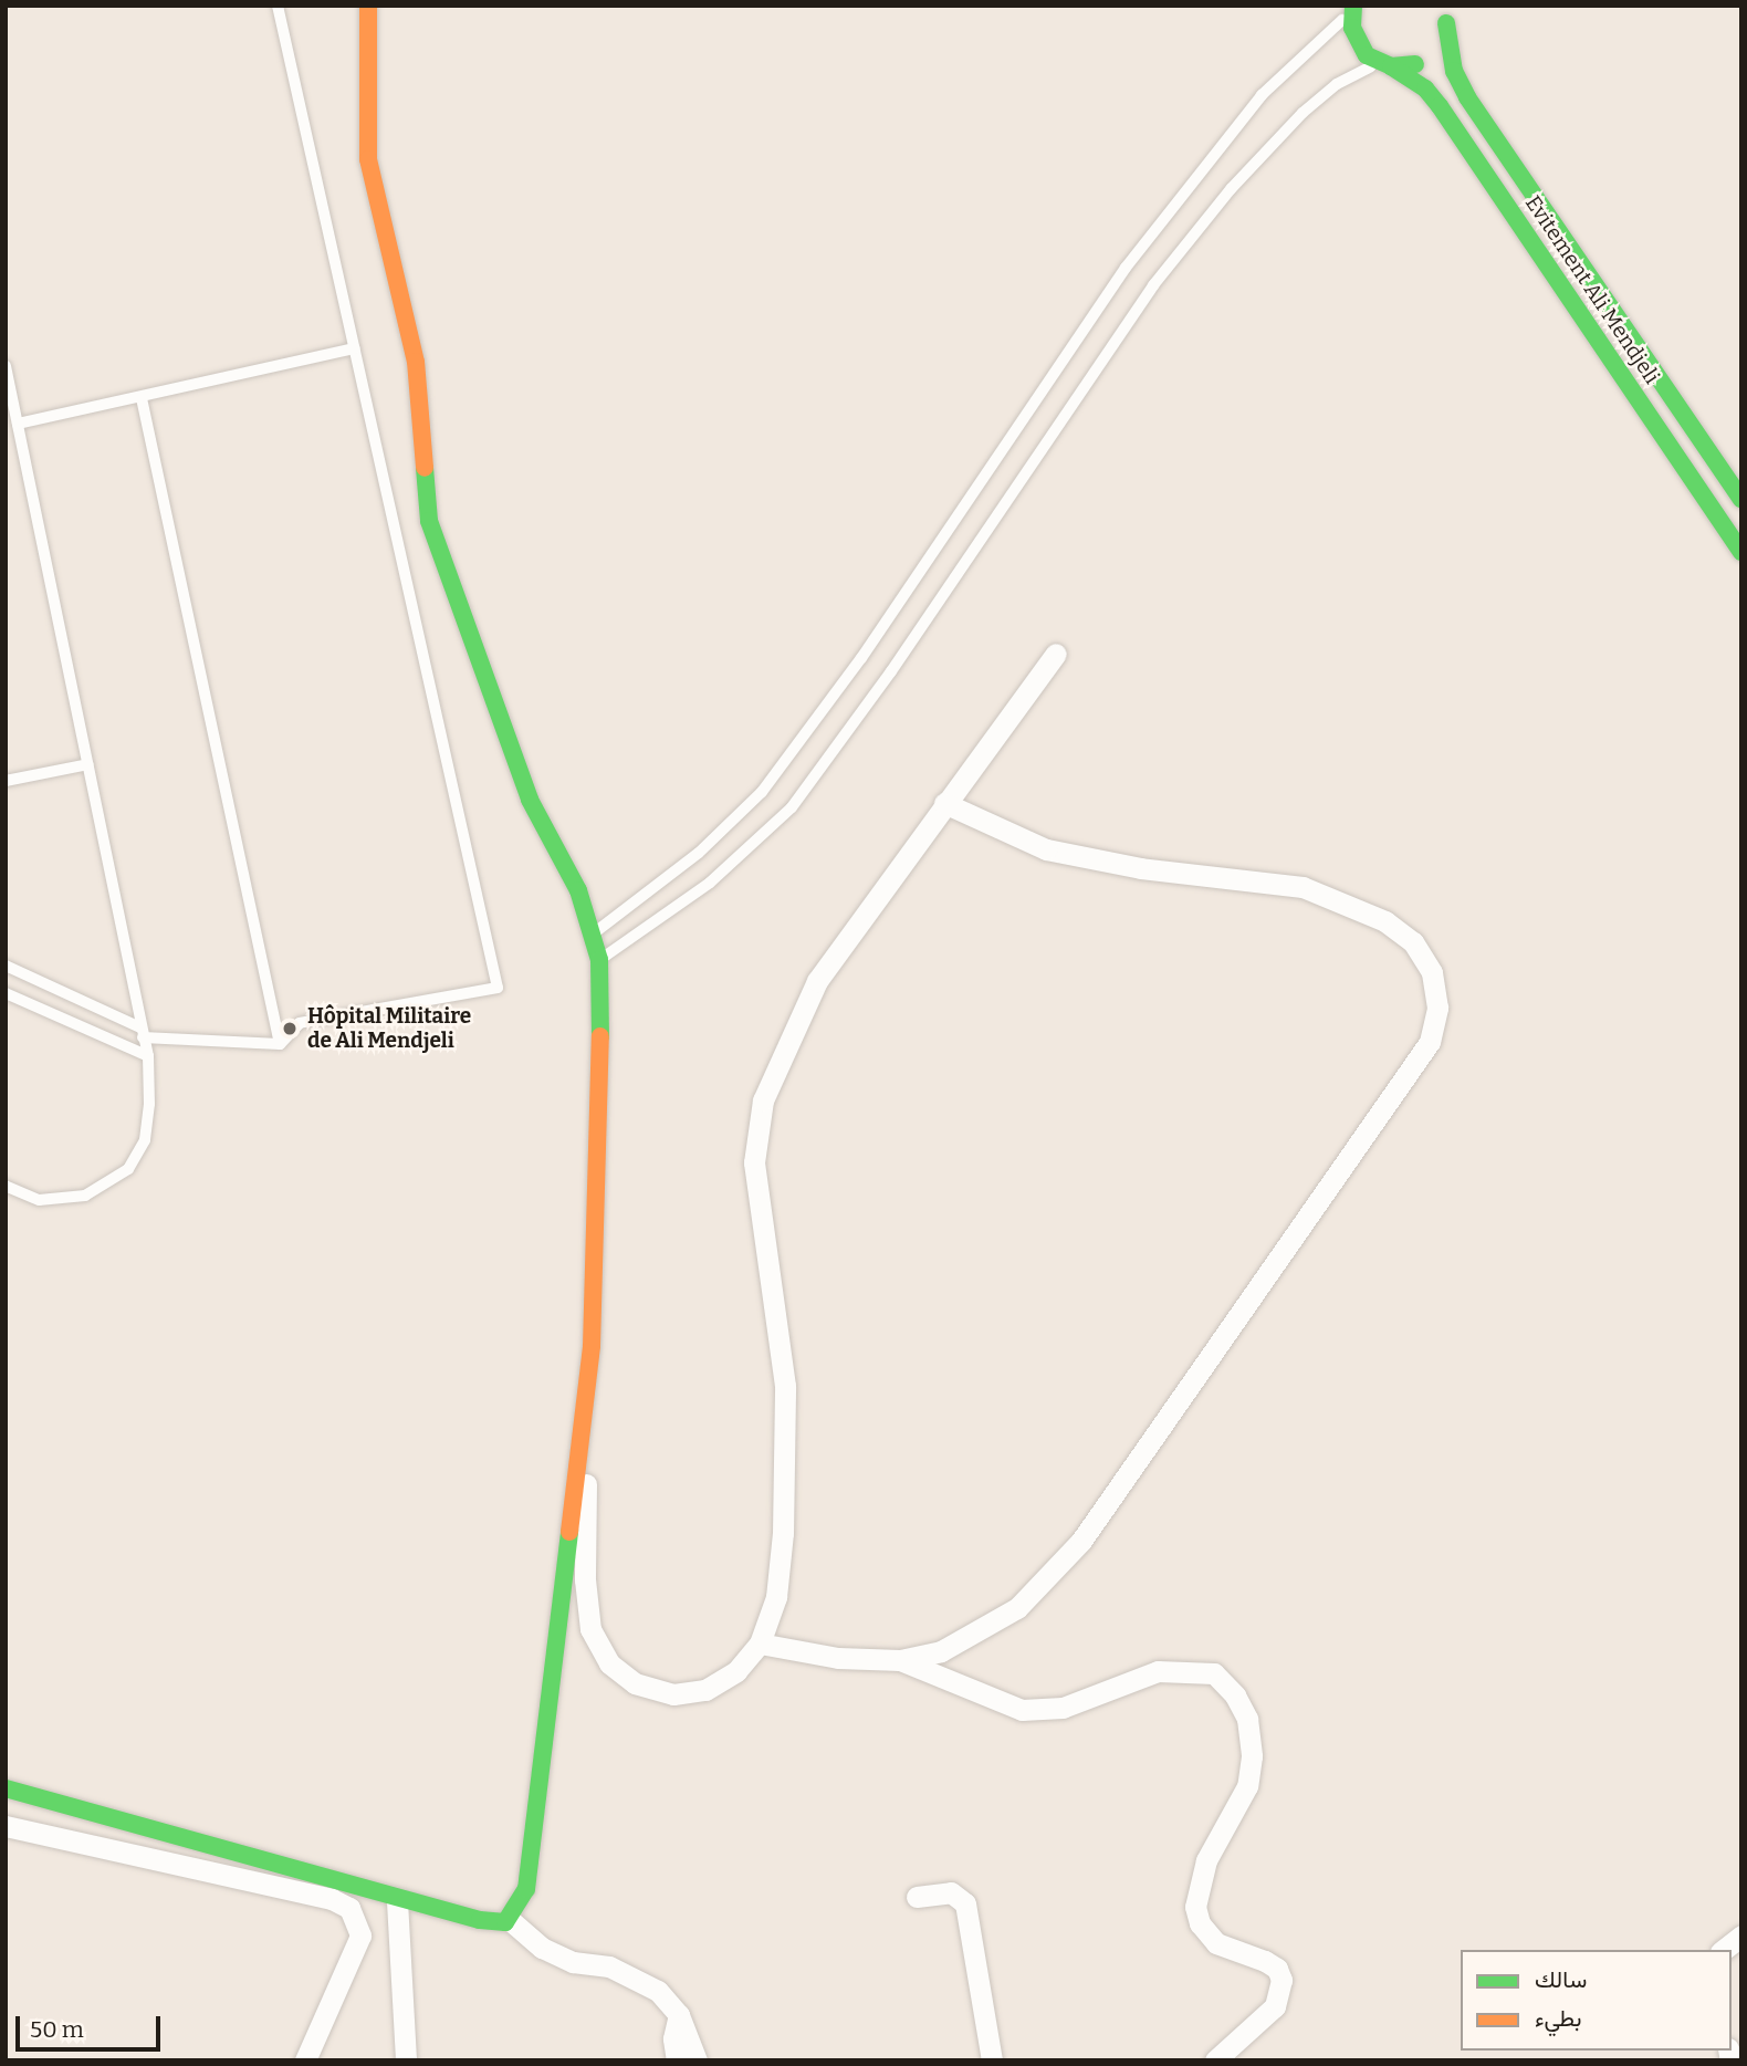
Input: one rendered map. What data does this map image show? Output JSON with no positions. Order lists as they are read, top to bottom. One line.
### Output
{"streets":{"main road":["Evitement Ali Mendjeli"]},"places":["Hôpital Militaire de Ali Mendjeli"],"legend":["سالك","بطيء"],"scale_bar":"50 m"}
